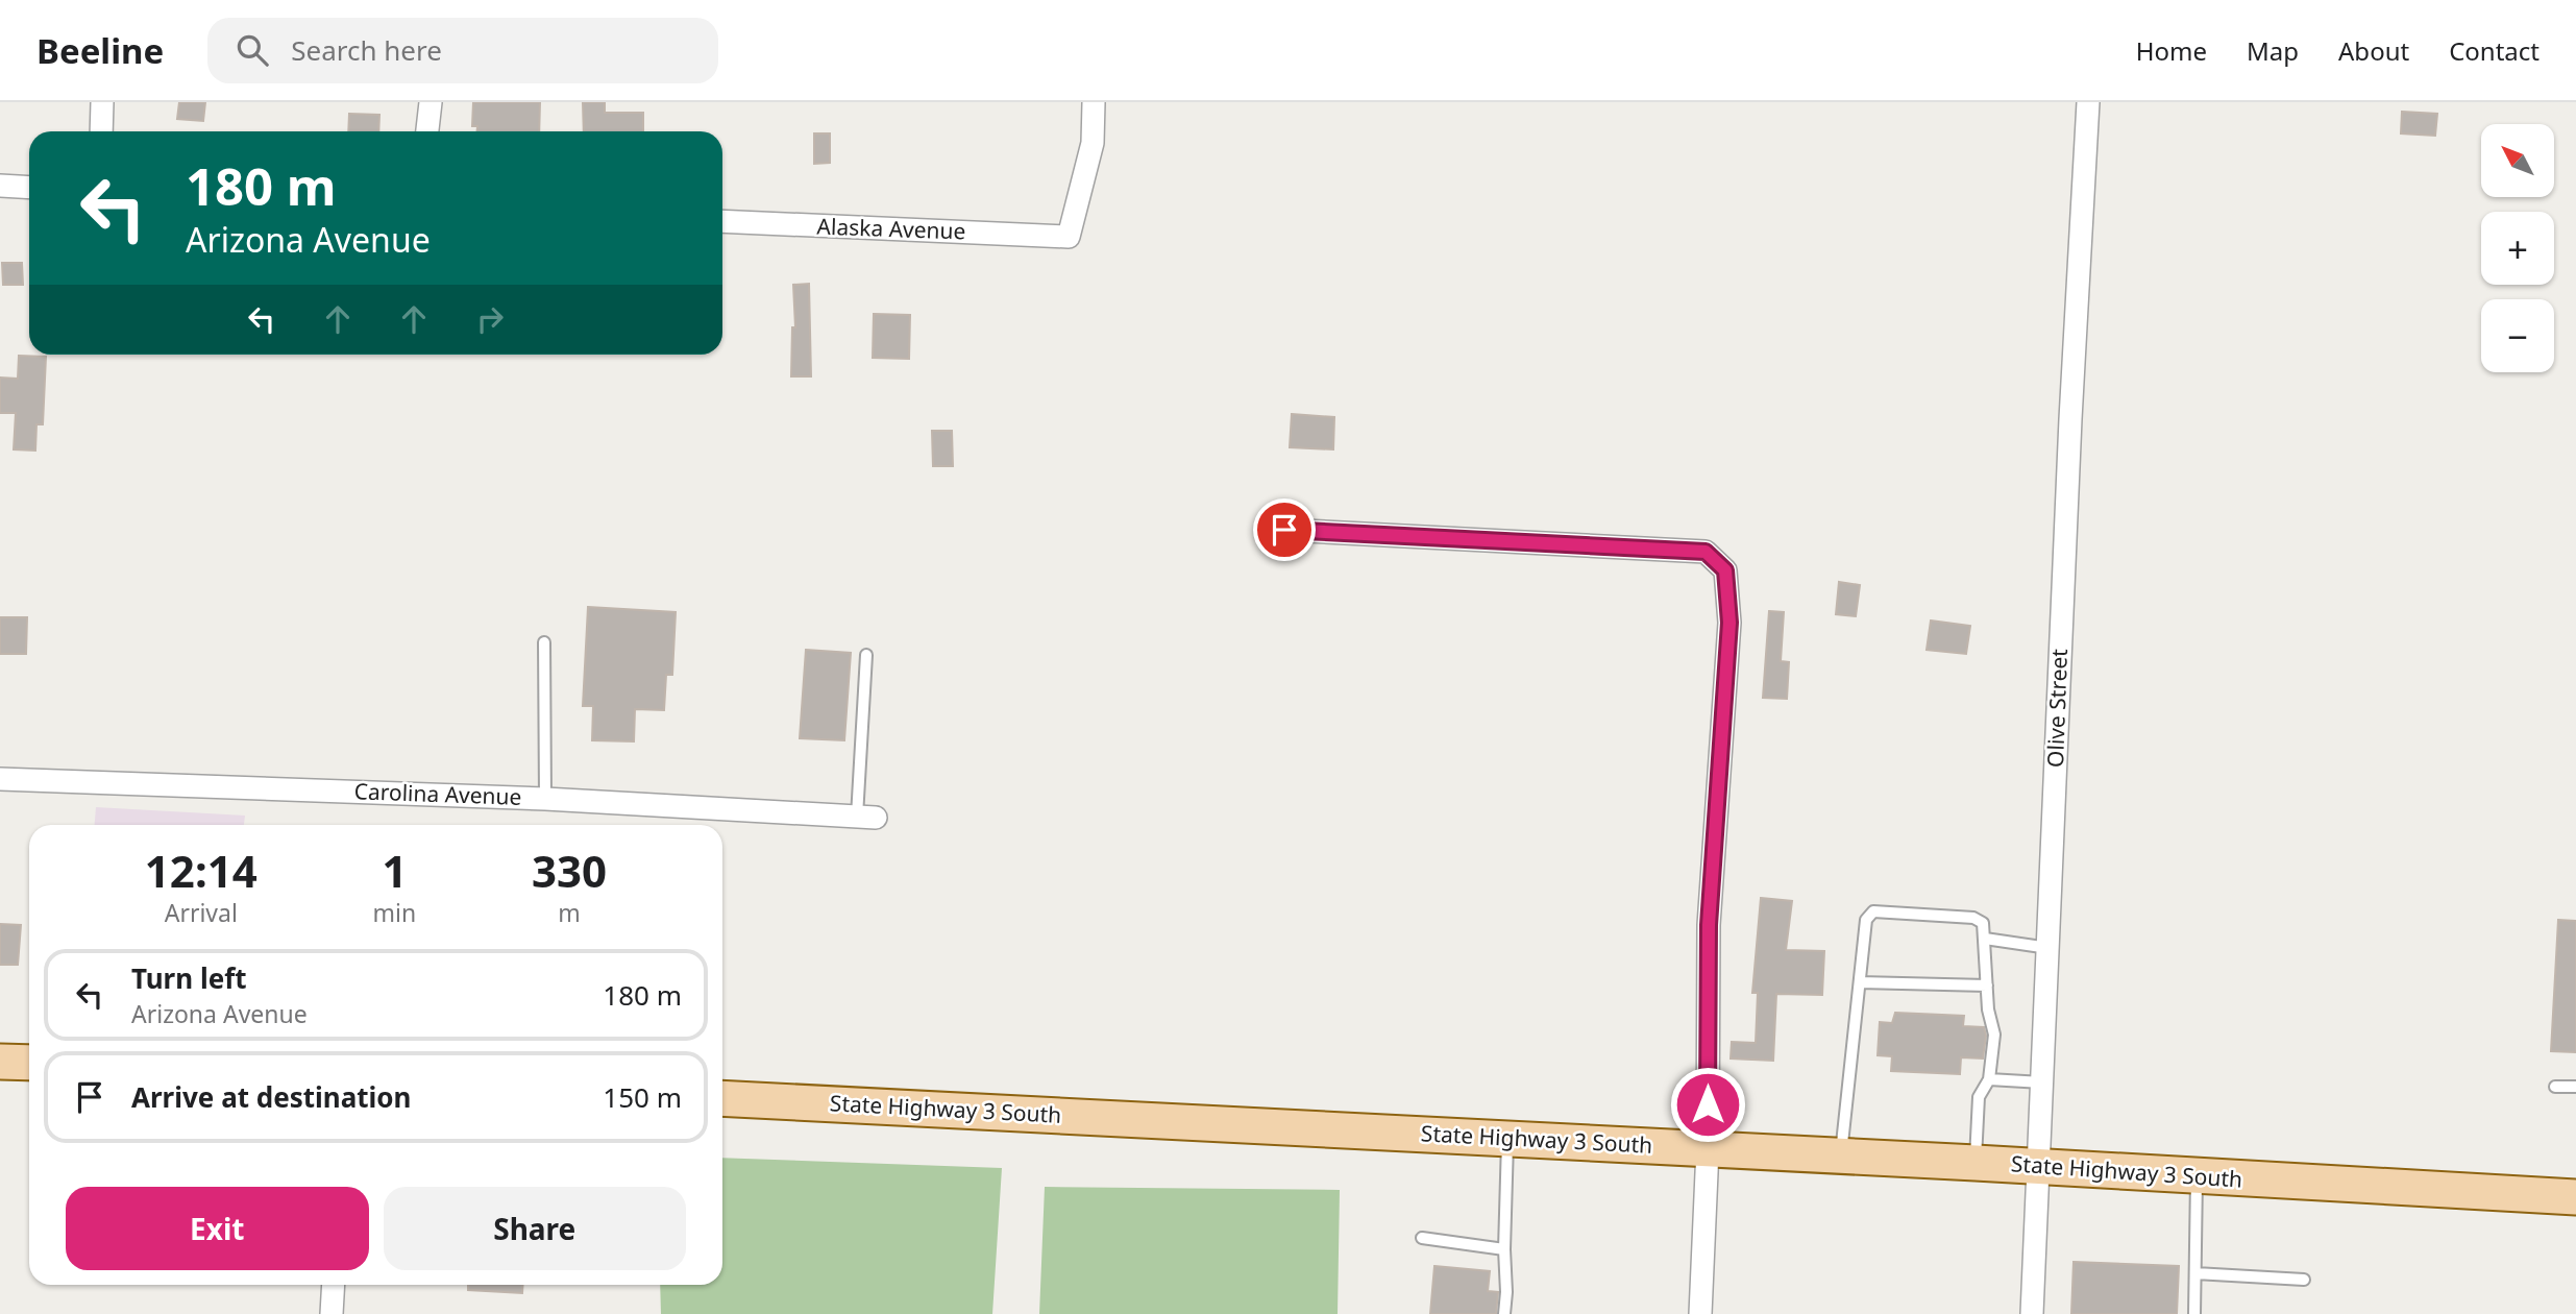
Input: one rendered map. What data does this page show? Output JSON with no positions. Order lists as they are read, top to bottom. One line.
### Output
{"streets":{"main road":["State Highway 3 South"],"street":["Alaska Avenue","Olive Street","Carolina Avenue"]},"crossings":[["Olive Street","State Highway 3 South"]],"north":"top left","page":{"header":"Beeline","search":"Search here","nav":["Home","Map","About","Contact"],"map_buttons":["+","−"],"turn":["180 m","Arizona Avenue"],"eta":["12:14","Arrival","1","min","330","m"],"list":[{"name":"Turn left","note":"Arizona Avenue","value":"180 m"},{"name":"Arrive at destination","value":"150 m"}],"buttons":["Exit","Share"]}}
